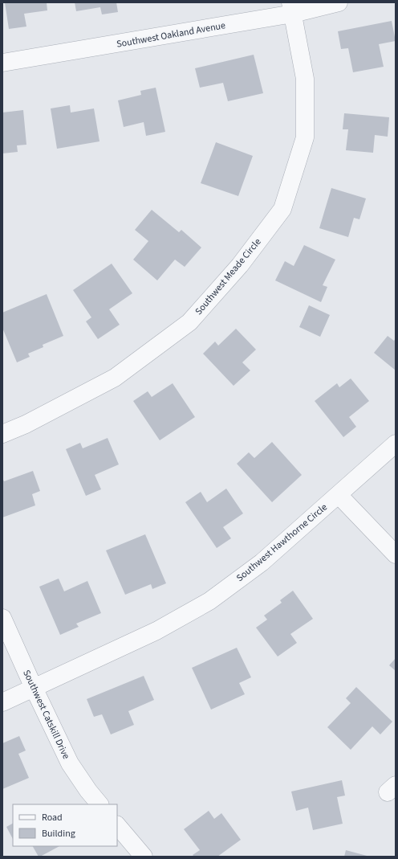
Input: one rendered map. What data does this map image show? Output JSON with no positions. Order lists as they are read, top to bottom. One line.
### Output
{"streets":{"street":["Southwest Oakland Avenue","Southwest Meade Circle","Southwest Hawthorne Circle","Southwest Catskill Drive"]},"crossings":[["Southwest Oakland Avenue","Southwest Meade Circle"],["Southwest Hawthorne Circle","Southwest Catskill Drive"]],"legend":["Road","Building"]}
